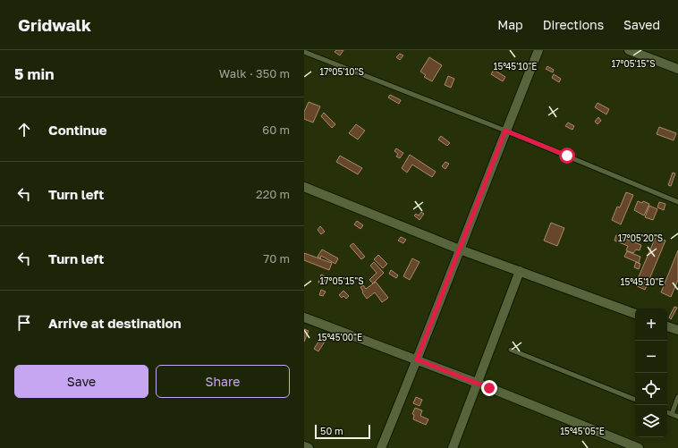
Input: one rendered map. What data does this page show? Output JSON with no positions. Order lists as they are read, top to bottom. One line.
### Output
{"scale_bar":"50 m","page":{"header":"Gridwalk","nav":["Map","Directions","Saved"],"heading":["5 min","Walk · 350 m"],"list":[["Continue","60 m"],["Turn left","220 m"],["Turn left","70 m"],"Arrive at destination"],"map_buttons":["+","−"],"buttons":["Save","Share"],"scale":"50 m"},"coordinates":["17°05'15\"S","15°45'10\"E","17°05'10\"S","17°05'20\"S","15°45'00\"E","15°45'05\"E"]}
